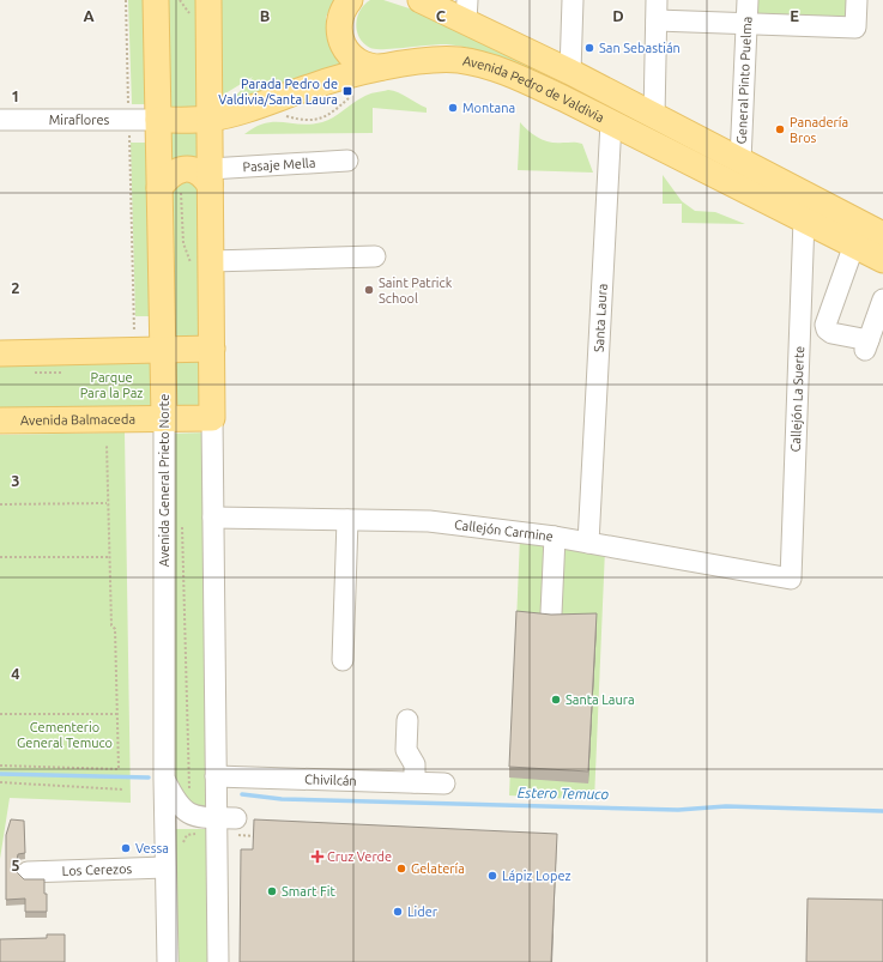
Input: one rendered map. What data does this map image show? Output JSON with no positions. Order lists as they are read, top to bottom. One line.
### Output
{"streets":{"main road":["Avenida Pedro de Valdivia","Avenida Balmaceda","Avenida General Prieto Norte"],"street":["General Pinto Puelma","Miraflores","Pasaje Mella","Santa Laura","Callejón La Suerte","Callejón Carmine","Chivilcán","Los Cerezos"]},"crossings":[["General Pinto Puelma","Avenida Pedro de Valdivia"],["Avenida Pedro de Valdivia","Miraflores"],["Avenida Pedro de Valdivia","Santa Laura"],["Avenida Pedro de Valdivia","Callejón La Suerte"],["Avenida Pedro de Valdivia","Avenida General Prieto Norte"],["Miraflores","Avenida General Prieto Norte"],["Santa Laura","Callejón Carmine"],["Callejón La Suerte","Callejón Carmine"],["Avenida Balmaceda","Avenida General Prieto Norte"],["Avenida General Prieto Norte","Los Cerezos"]],"water":["Estero Temuco"],"parks":["Parque Para la Paz","Cementerio General Temuco"],"places":{"other":["San Sebastián","Montana","Panadería Bros","Saint Patrick School","Santa Laura","Vessa","Gelatería","Lápiz Lopez","Smart Fit","Lider"],"transit":["Parada Pedro de Valdivia/Santa Laura"],"health":["Cruz Verde"]},"grid":{"columns":["A","B","C","D","E"],"rows":["1","2","3","4","5"]}}
